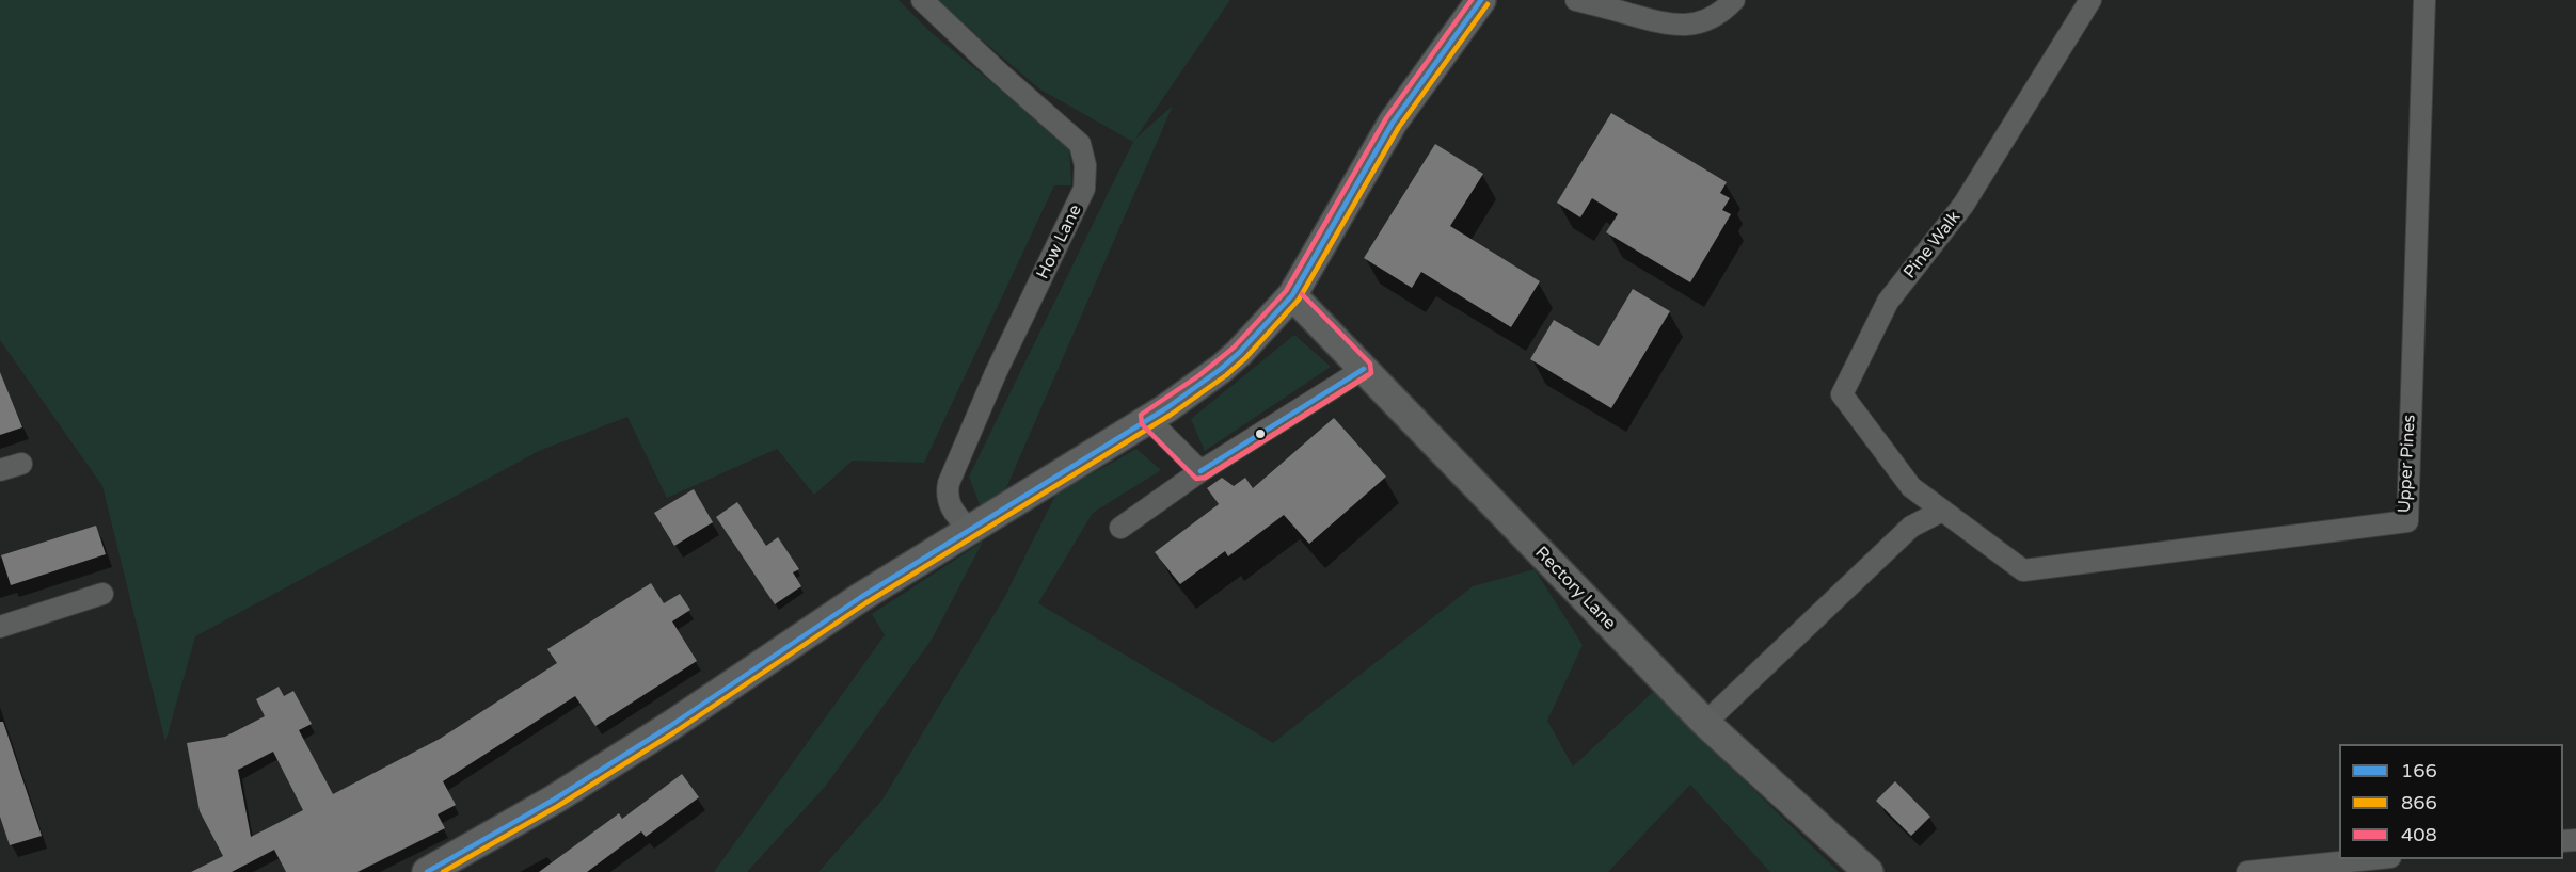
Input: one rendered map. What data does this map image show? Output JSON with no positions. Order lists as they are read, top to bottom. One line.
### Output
{"streets":{"main road":["Rectory Lane"],"street":["How Lane","Pine Walk","Upper Pines"]},"crossings":[["Pine Walk","Upper Pines"]],"lines":["transit line 166","transit line 408","transit line 866"],"legend":["166","866","408"]}
